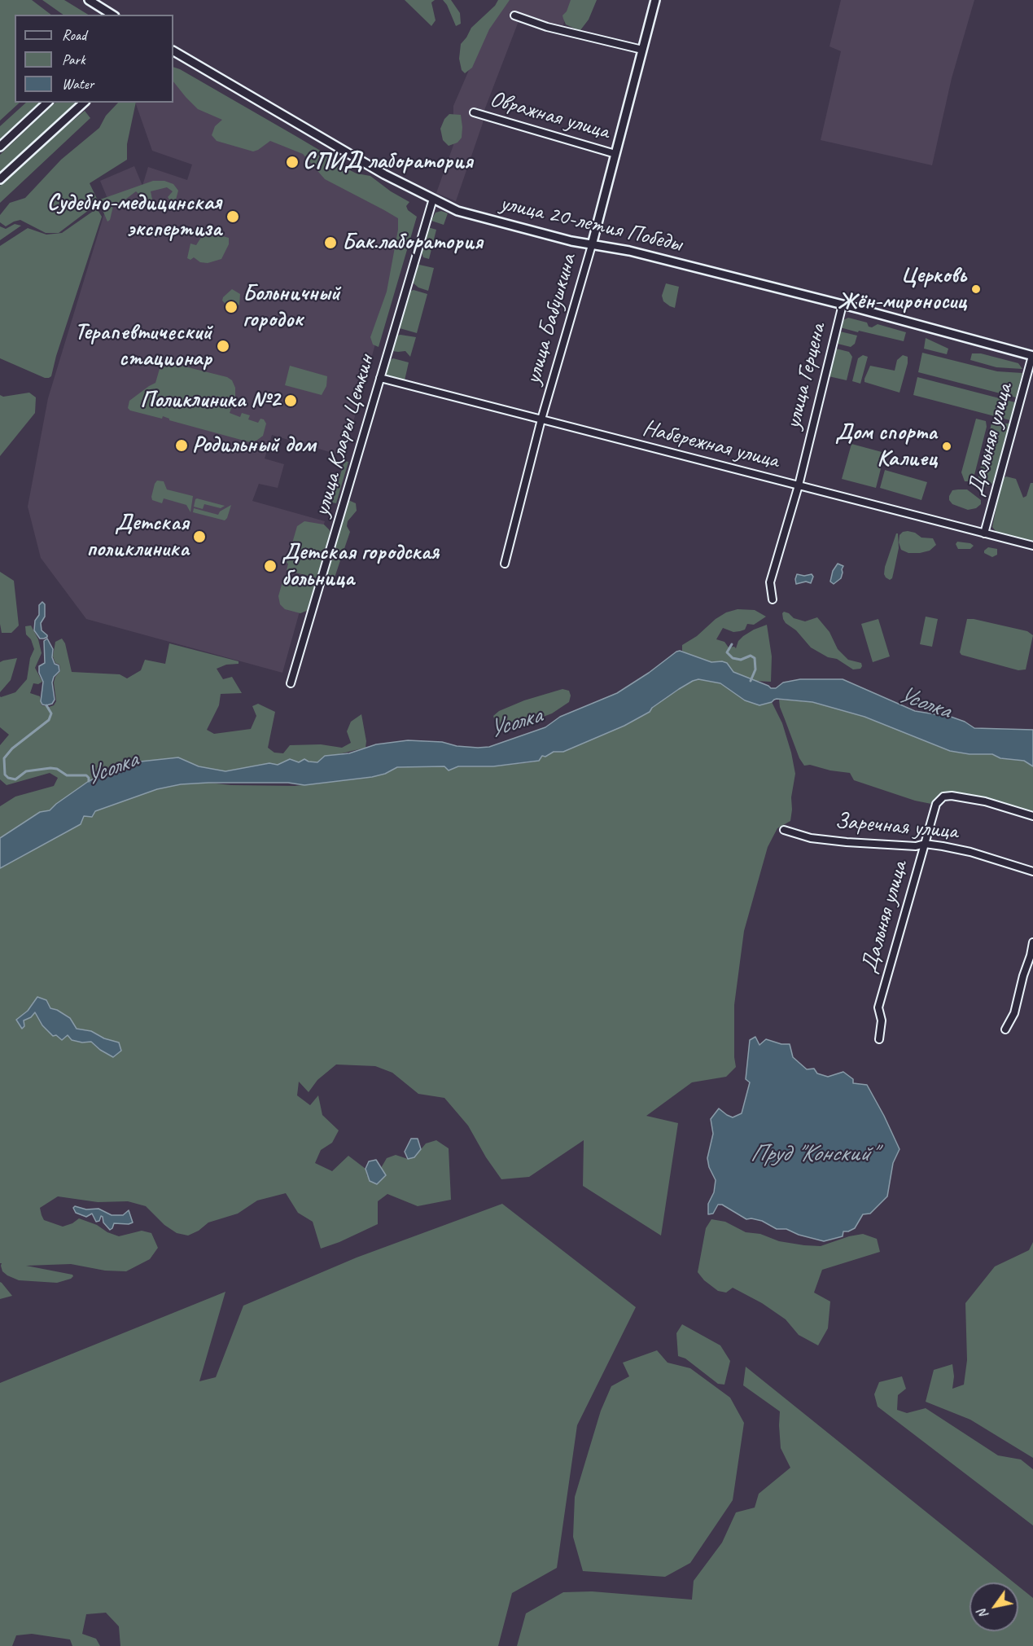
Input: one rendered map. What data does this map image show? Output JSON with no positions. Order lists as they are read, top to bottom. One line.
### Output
{"streets":{"street":["Овражная улица","улица 20-летия Победы","улица Бабушкина","улица Герцена","улица Клары Цеткин","Дальняя улица","Набережная улица","Заречная улица"]},"crossings":[["Овражная улица","улица Бабушкина"],["улица 20-летия Победы","улица Бабушкина"],["улица 20-летия Победы","улица Герцена"],["улица 20-летия Победы","улица Клары Цеткин"],["улица 20-летия Победы","Дальняя улица"],["улица Бабушкина","Набережная улица"],["улица Герцена","Набережная улица"],["улица Клары Цеткин","Набережная улица"],["Дальняя улица","Набережная улица"],["Дальняя улица","Заречная улица"]],"water":["Усолка","Пруд \"Конский\""],"places":["СПИД лаборатория","Судебно-медицинская экспертиза","Бак.лаборатория","Церковь Жён-мироносиц","Больничный городок","Терапевтический стационар","Поликлиника №2","Родильный дом","Дом спорта Калиец","Детская поликлиника","Детская городская больница"],"legend":["Road","Park","Water"],"north":"bottom left"}
